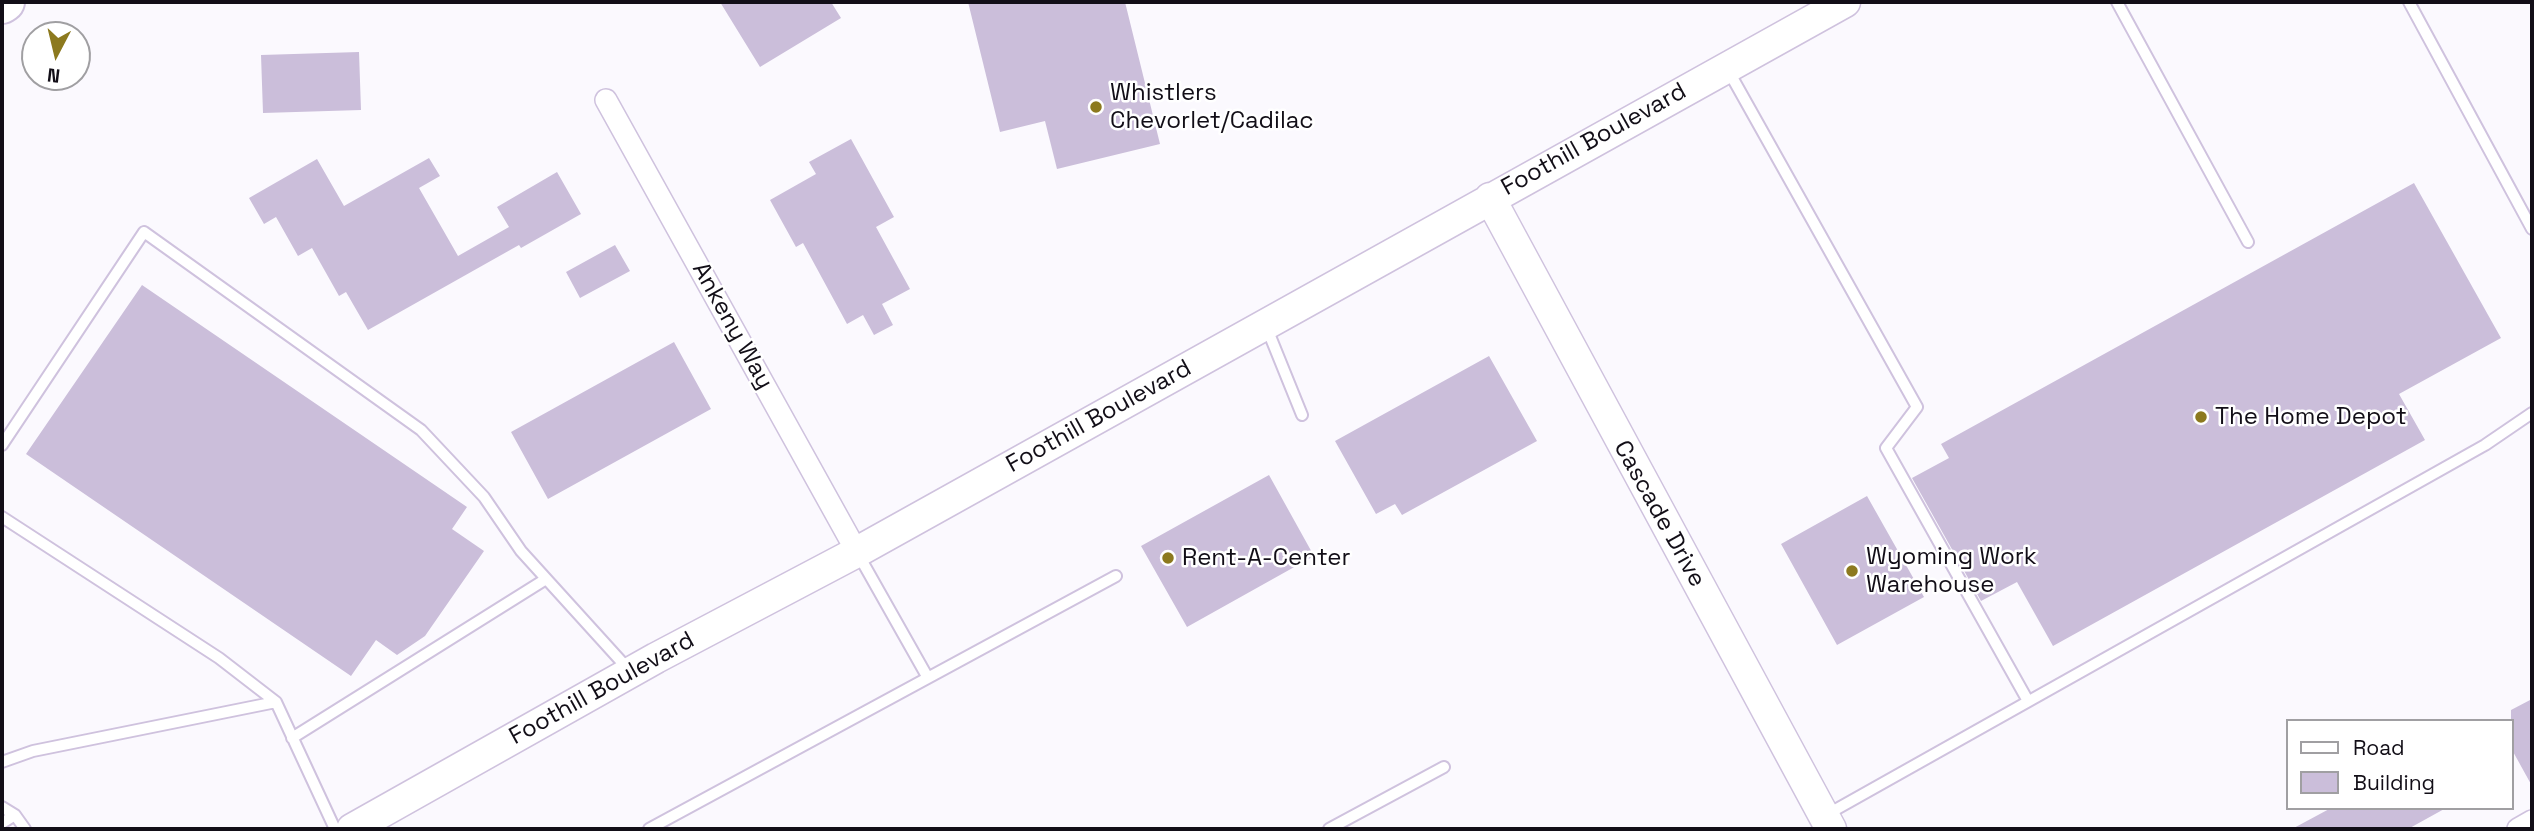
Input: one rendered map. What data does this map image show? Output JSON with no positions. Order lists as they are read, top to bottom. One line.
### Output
{"streets":{"street":["Foothill Boulevard","Ankeny Way","Cascade Drive"]},"crossings":[["Foothill Boulevard","Ankeny Way"],["Foothill Boulevard","Cascade Drive"]],"places":["Whistlers Chevorlet/Cadilac","The Home Depot","Rent-A-Center","Wyoming Work Warehouse"],"legend":["Road","Building"],"north":"bottom"}
